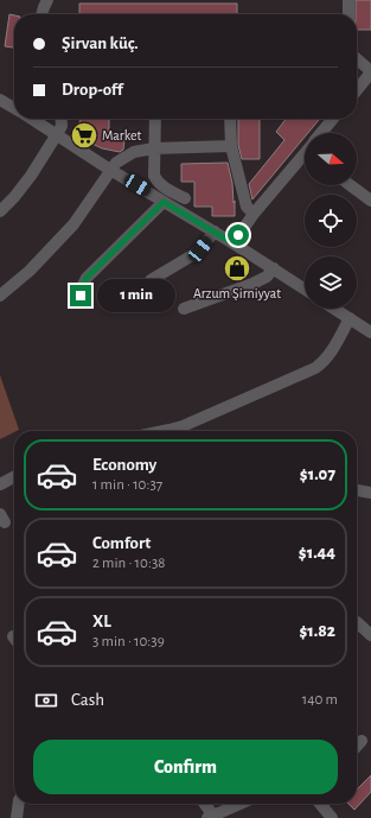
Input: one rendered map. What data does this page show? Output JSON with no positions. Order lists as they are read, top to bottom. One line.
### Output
{"places":{"supermarket":["Market"],"shop":["Arzum Şirniyyat"]},"north":"right","page":{"banner":["Şirvan küç.","Drop-off"],"bubble":"1 min","list":[{"name":"Economy","note":"1 min · 10:37","value":"$1.07"},{"name":"Comfort","note":"2 min · 10:38","value":"$1.44"},{"name":"XL","note":"3 min · 10:39","value":"$1.82"}],"pay":["Cash","140 m"],"buttons":"Confirm"}}
